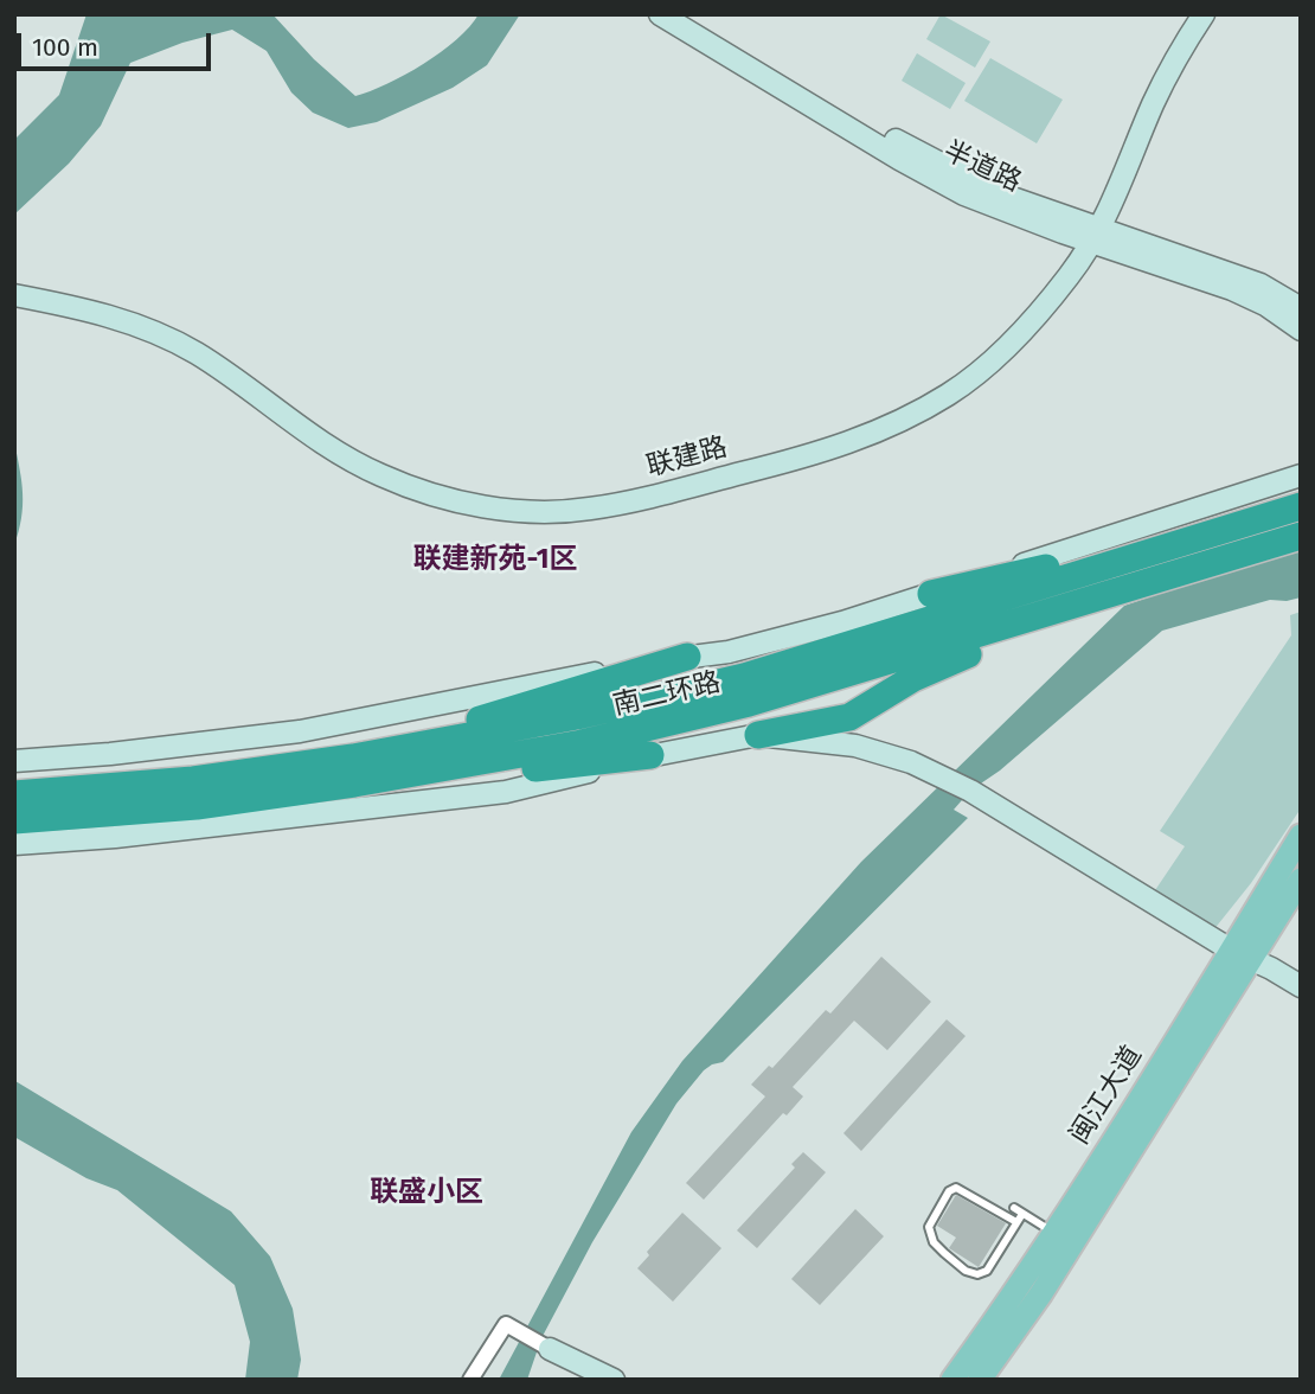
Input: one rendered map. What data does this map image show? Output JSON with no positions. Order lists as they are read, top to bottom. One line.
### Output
{"streets":{"highway":["南二环路"],"main road":["半道路","联建路","闽江大道"]},"crossings":[["半道路","联建路"]],"districts":["联建新苑-1区","联盛小区"],"scale_bar":"100 m"}
